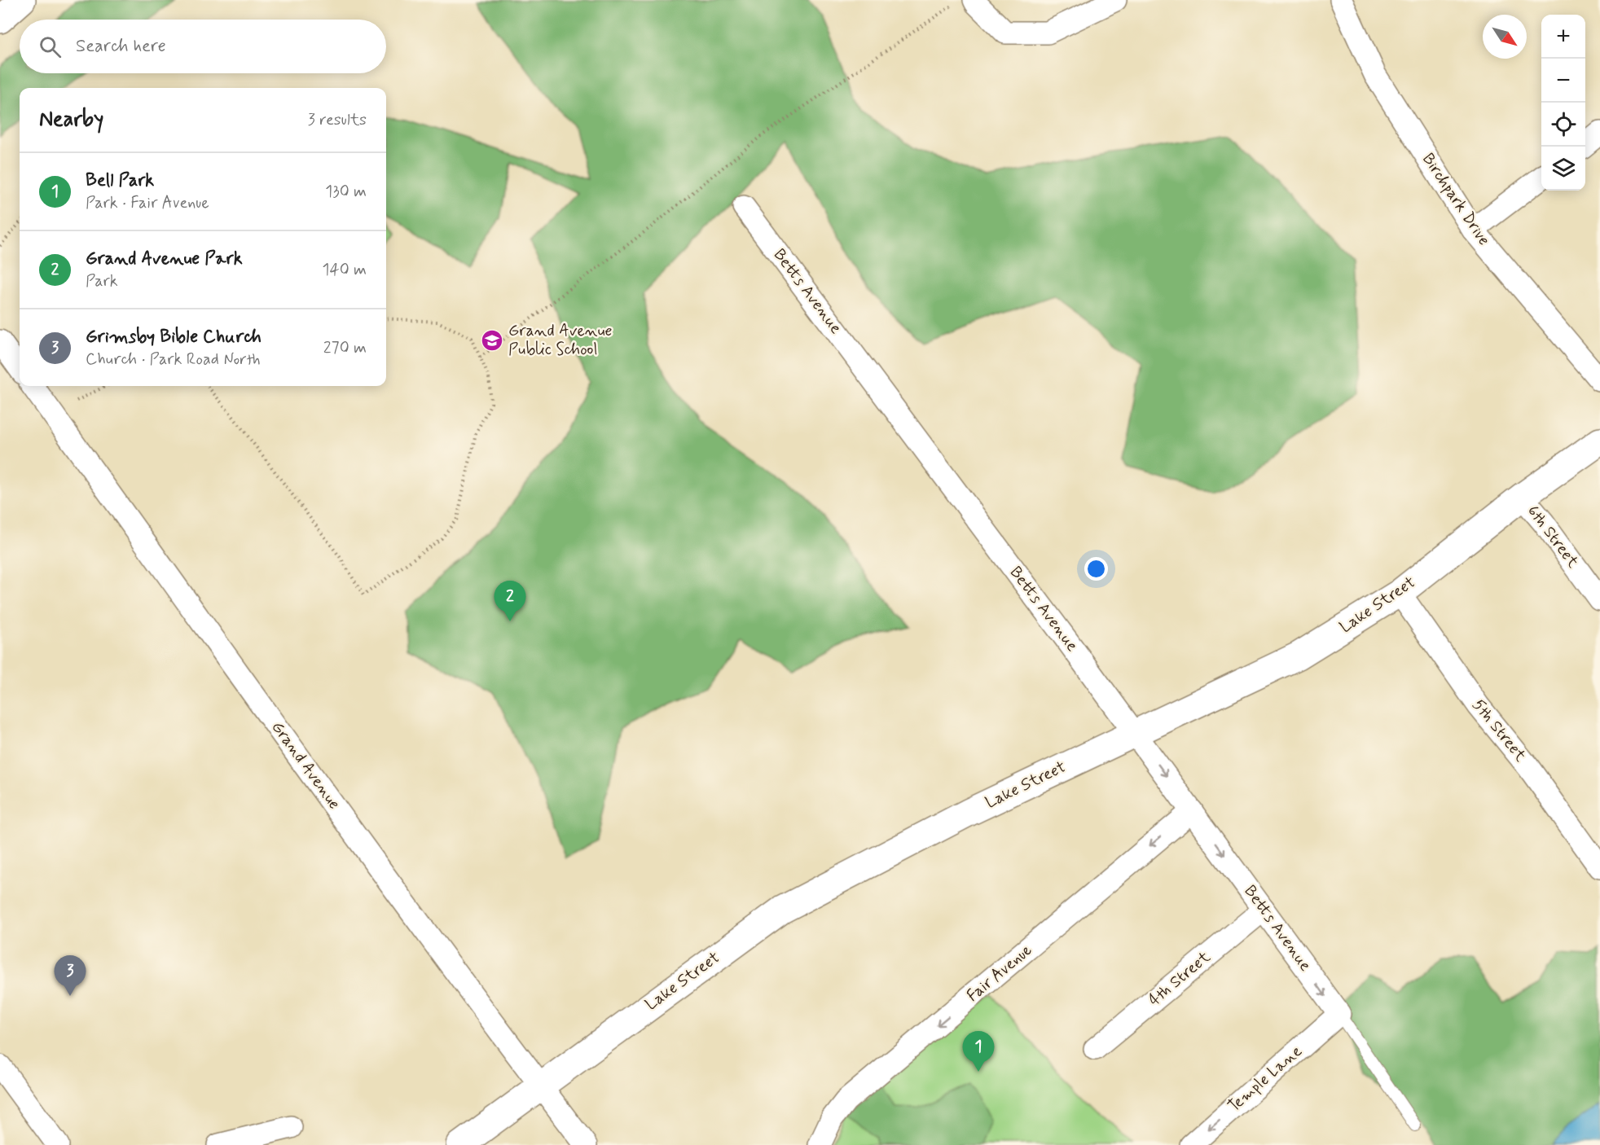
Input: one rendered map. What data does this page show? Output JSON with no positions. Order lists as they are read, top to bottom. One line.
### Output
{"streets":{"main road":["Lake Street"],"street":["Birchpark Drive","Betts Avenue","6th Street","5th Street","Grand Avenue","Fair Avenue","4th Street","Temple Lane"]},"crossings":[["Betts Avenue","Lake Street"],["Betts Avenue","Fair Avenue"],["Betts Avenue","4th Street"],["Betts Avenue","Temple Lane"],["6th Street","Lake Street"],["Lake Street","5th Street"],["Lake Street","Grand Avenue"]],"one_way":["Fair Avenue","Temple Lane"],"places":{"school or university":["Grand Avenue Public School"]},"north":"bottom right","page":{"map_buttons":["+","−"],"search":"Search here","heading":["Nearby","3 results"],"list":[{"mark":"1","name":"Bell Park","note":"Park · Fair Avenue","value":"130 m"},{"mark":"2","name":"Grand Avenue Park","note":"Park","value":"140 m"},{"mark":"3","name":"Grimsby Bible Church","note":"Church · Park Road North","value":"270 m"}],"pins":["2","3","1"]}}
